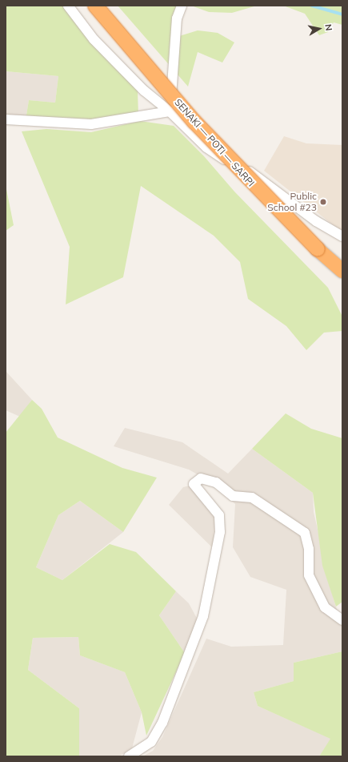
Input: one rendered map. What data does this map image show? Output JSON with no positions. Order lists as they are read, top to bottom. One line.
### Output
{"streets":{"highway":["SENAKI — POTI — SARPI"]},"places":["Public School #23"],"north":"right"}
